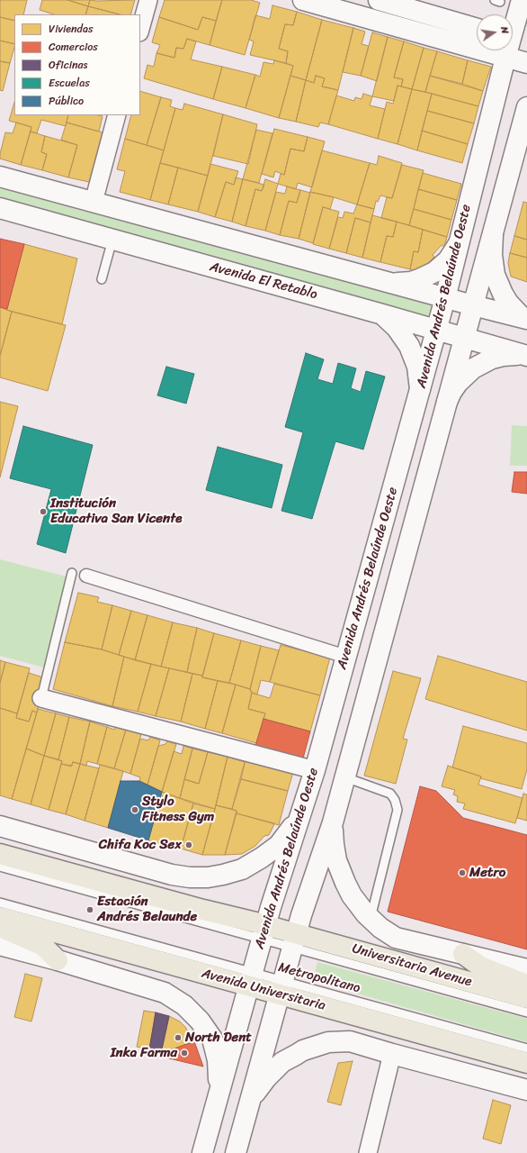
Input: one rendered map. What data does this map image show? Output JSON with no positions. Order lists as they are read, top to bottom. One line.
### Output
{"streets":{"main road":["Universitaria Avenue","Avenida Universitaria"],"street":["Avenida El Retablo","Avenida Andrés Belaúnde Oeste"],"lane":["Metropolitano"]},"crossings":[["Avenida El Retablo","Avenida Andrés Belaúnde Oeste"],["Avenida Andrés Belaúnde Oeste","Universitaria Avenue"],["Avenida Andrés Belaúnde Oeste","Metropolitano"],["Avenida Andrés Belaúnde Oeste","Avenida Universitaria"],["Universitaria Avenue","Metropolitano"],["Metropolitano","Avenida Universitaria"]],"places":["Institución Educativa San Vicente","Stylo Fitness Gym","Chifa Koc Sex","Metro","Estación Andrés Belaunde","North Dent","Inka Farma"],"legend":["Viviendas","Comercios","Oficinas","Escuelas","Público"],"north":"right"}
